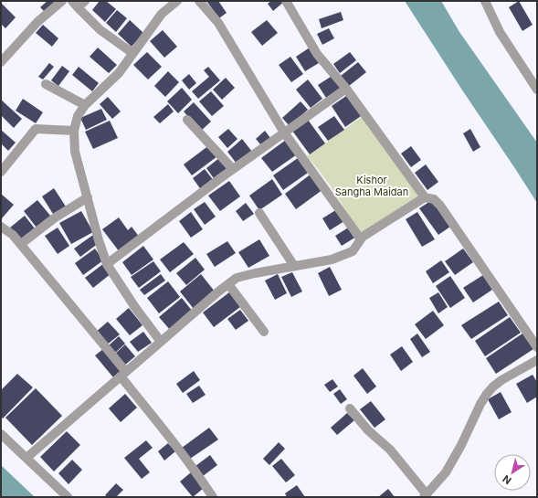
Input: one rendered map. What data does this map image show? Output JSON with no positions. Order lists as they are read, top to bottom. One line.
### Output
{"parks":["Kishor Sangha Maidan"],"north":"bottom left"}
